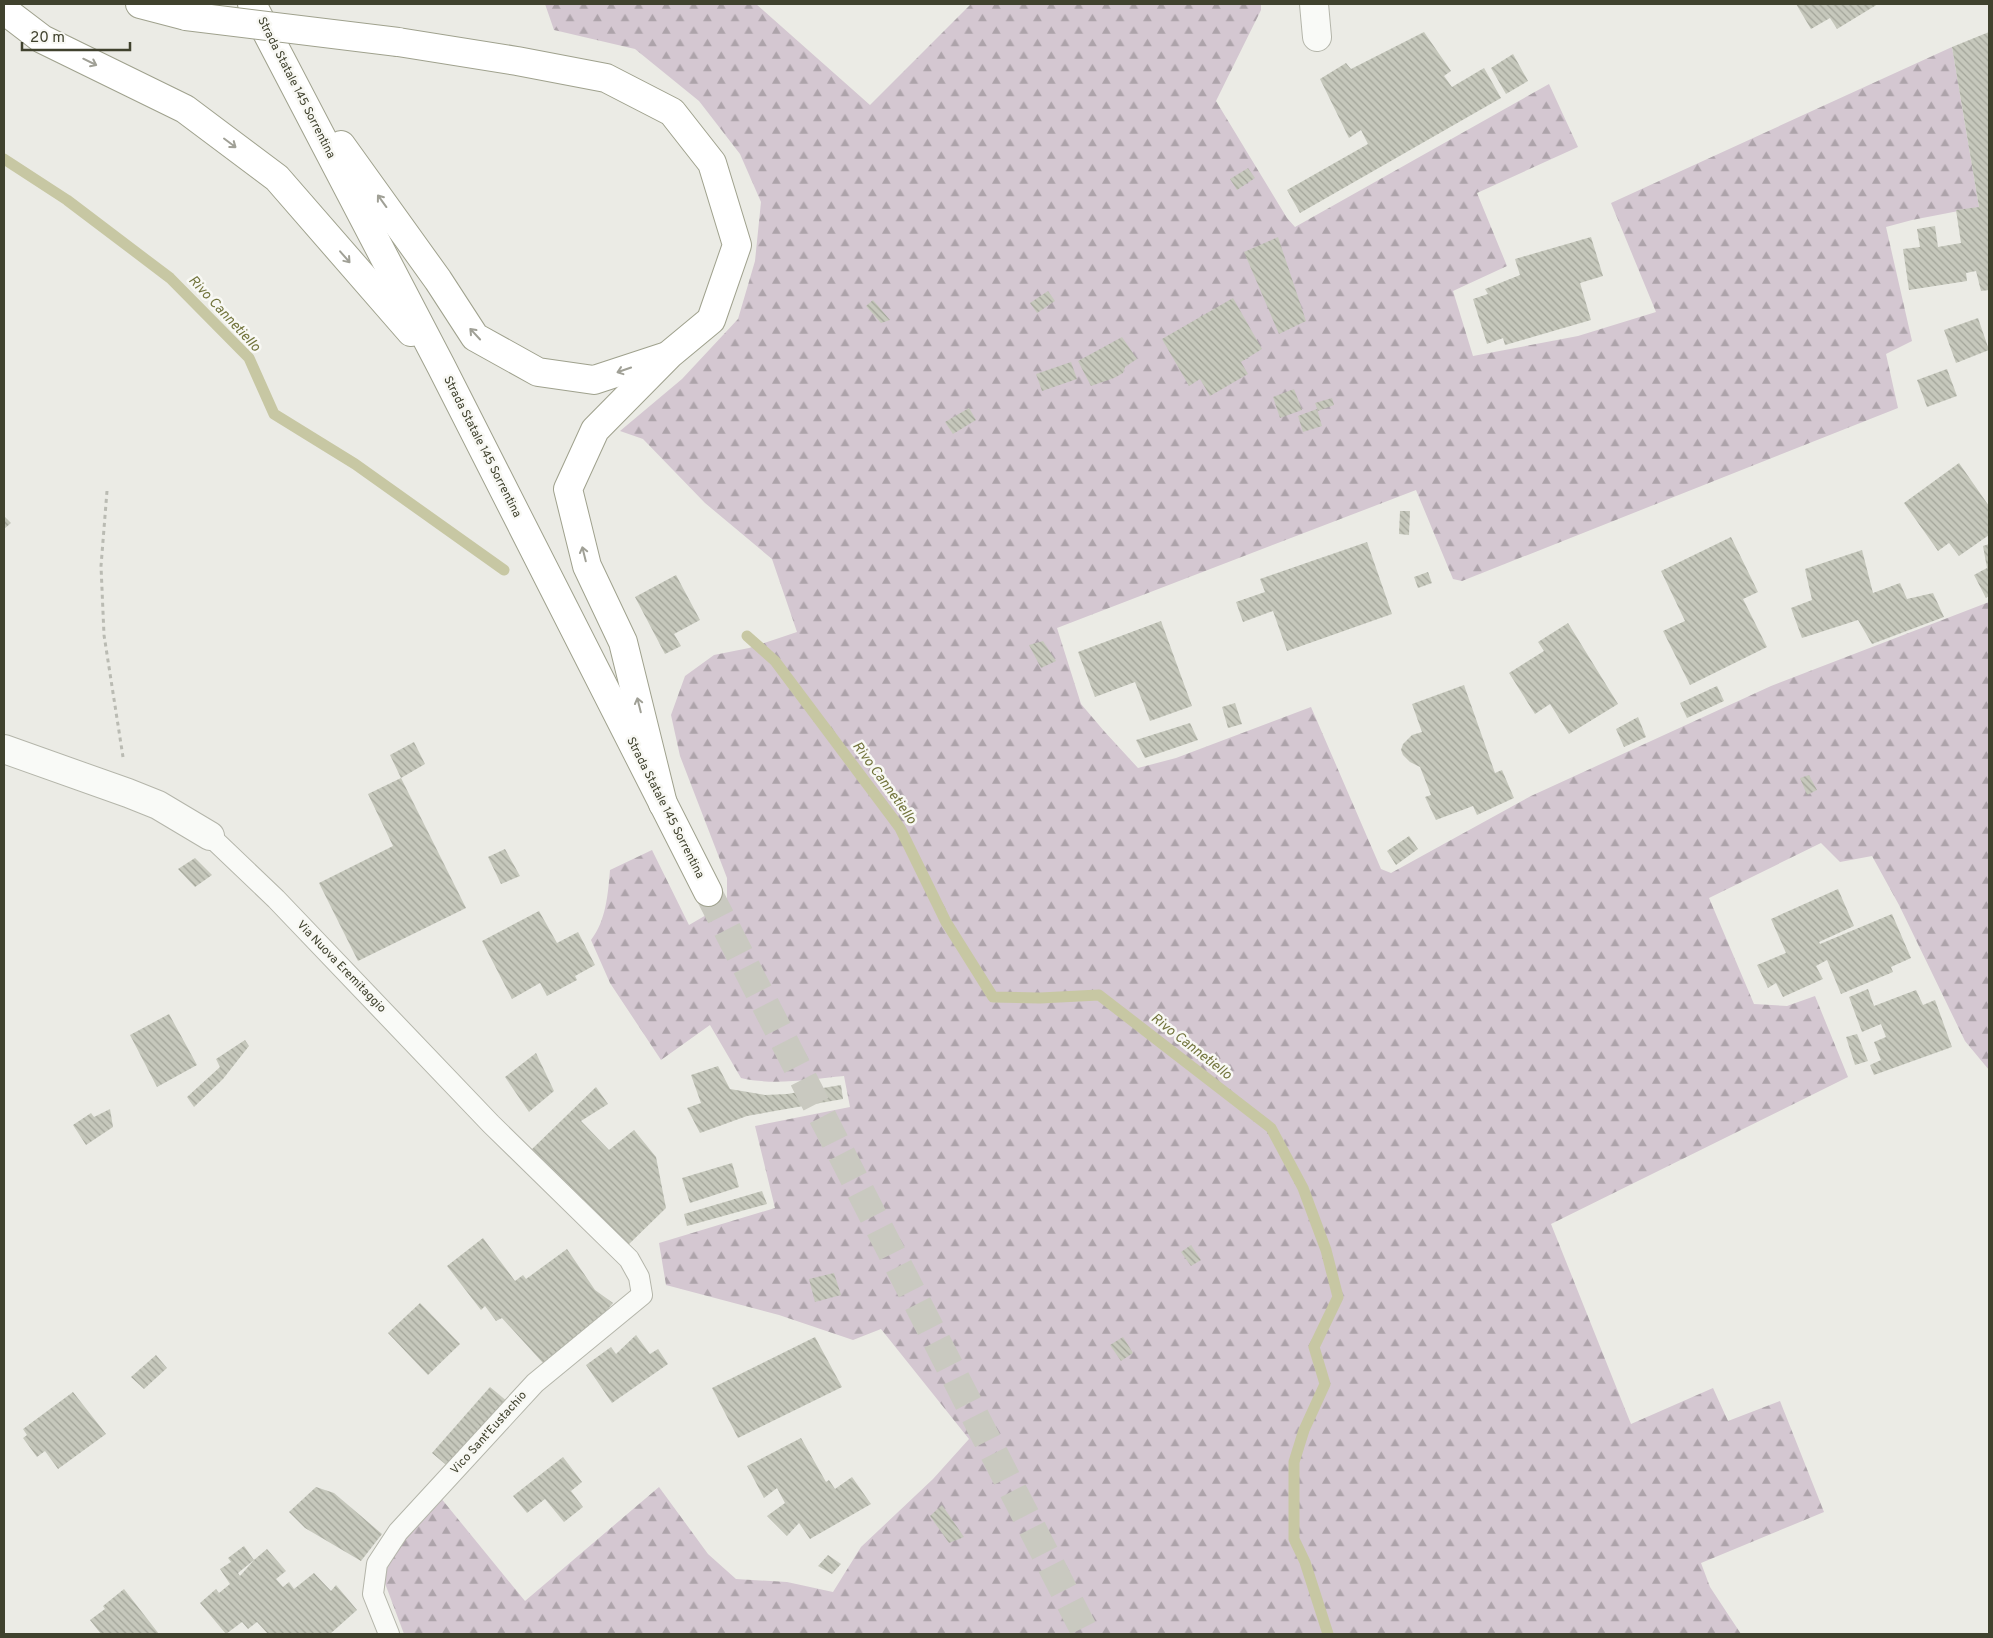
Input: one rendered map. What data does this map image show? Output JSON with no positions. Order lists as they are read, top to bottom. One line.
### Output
{"streets":{"highway":["Strada Statale 145 Sorrentina"],"street":["Via Nuova Eremitaggio"],"lane":["Vico Sant'Eustachio"]},"crossings":[["Via Nuova Eremitaggio","Vico Sant'Eustachio"]],"water":["Rivo Cannetiello"],"scale_bar":"20 m"}
